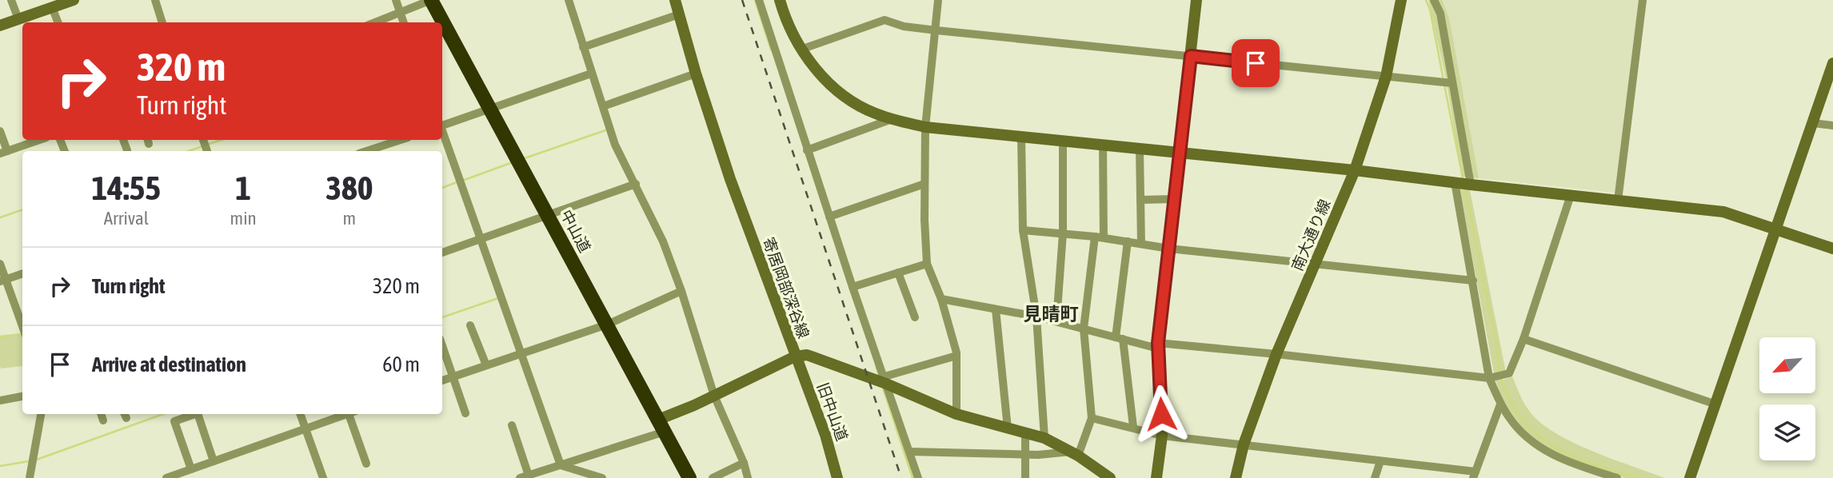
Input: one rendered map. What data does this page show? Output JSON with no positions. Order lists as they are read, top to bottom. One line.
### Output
{"streets":{"highway":["中山道"],"street":["南大通り線","寄居岡部深谷線","旧中山道"]},"crossings":[["寄居岡部深谷線","旧中山道"]],"districts":["見晴町"],"north":"bottom left","page":{"turn":["320 m","Turn right"],"eta":["14:55","Arrival","1","min","380","m"],"list":[{"name":"Turn right","value":"320 m"},{"name":"Arrive at destination","value":"60 m"}]}}
